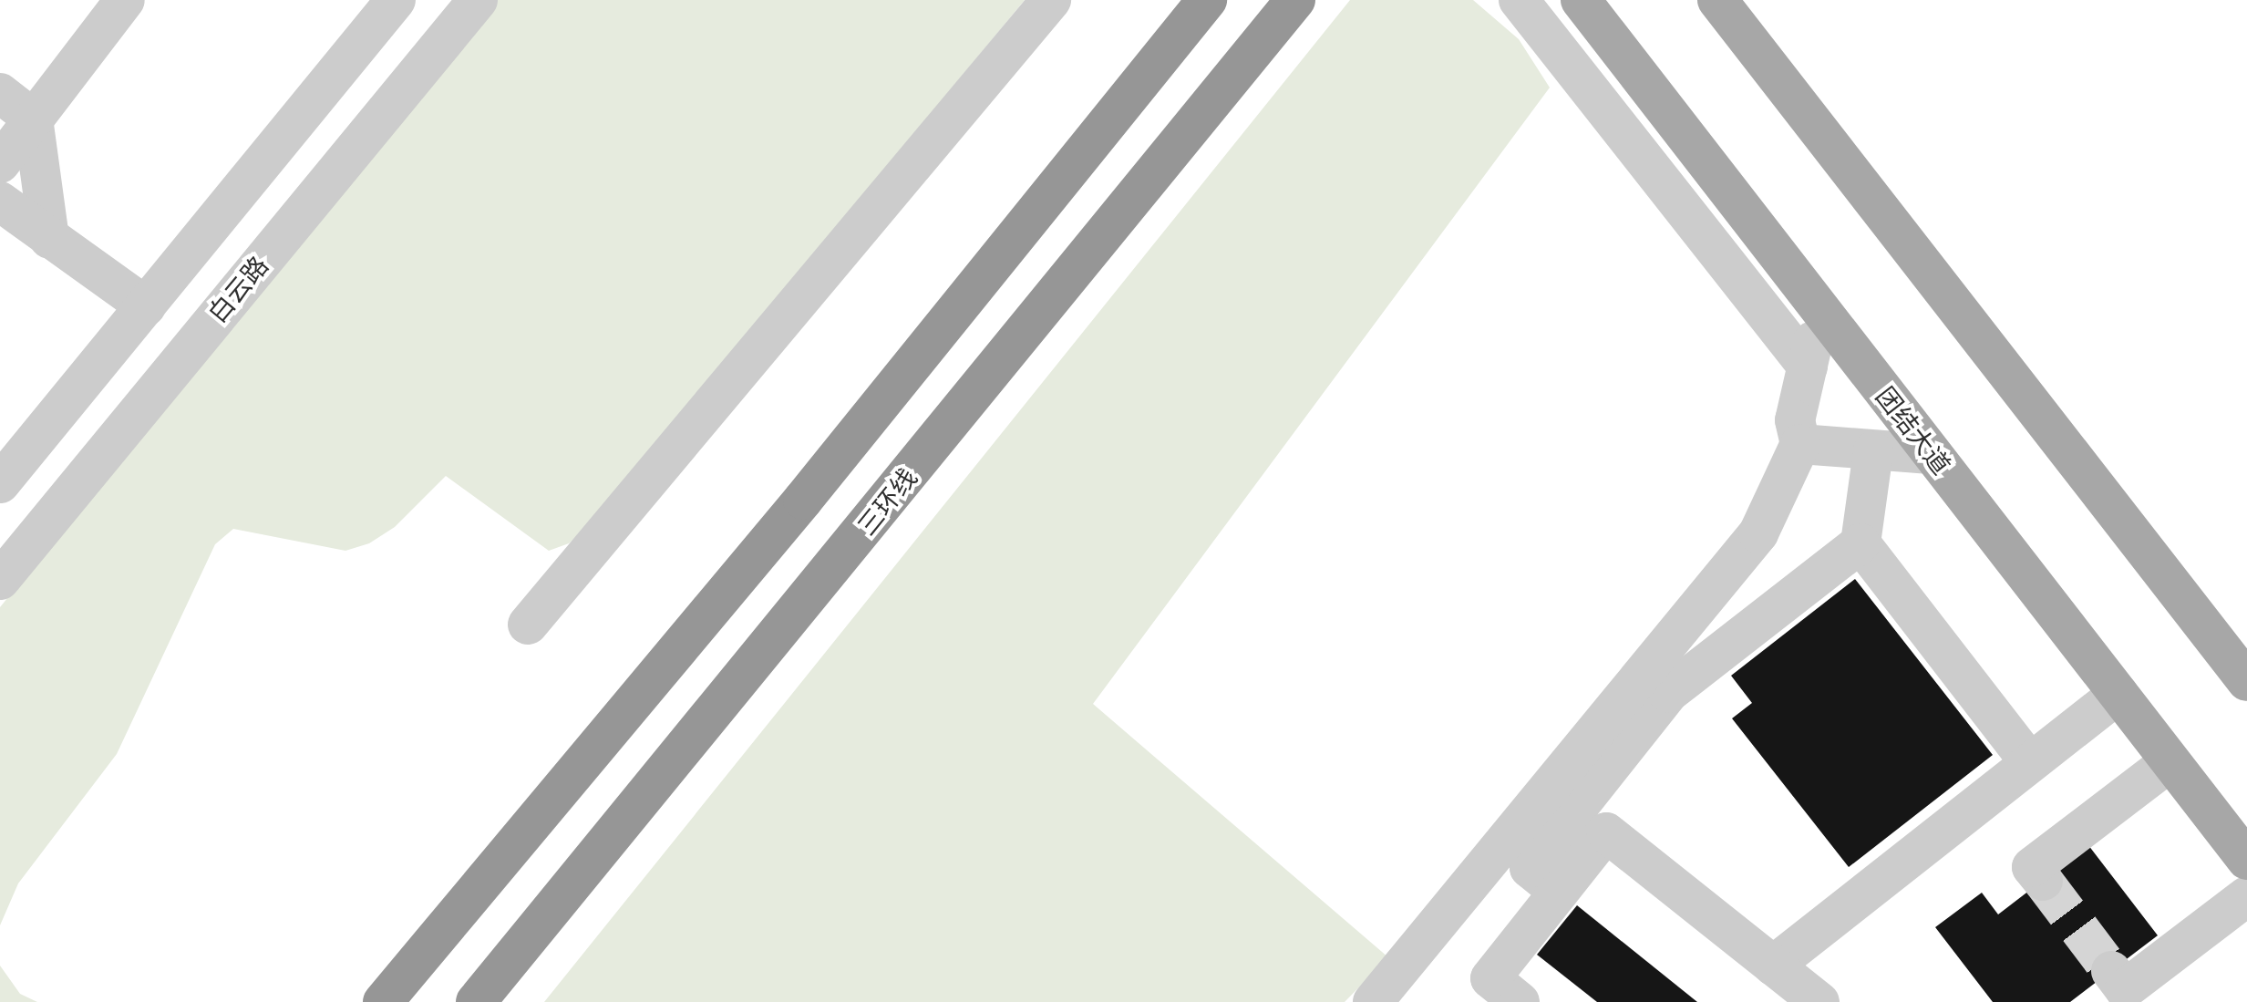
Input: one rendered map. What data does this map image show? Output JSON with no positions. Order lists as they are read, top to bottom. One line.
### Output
{"streets":{"highway":["三环线"],"main road":["团结大道"],"street":["白云路"]}}
